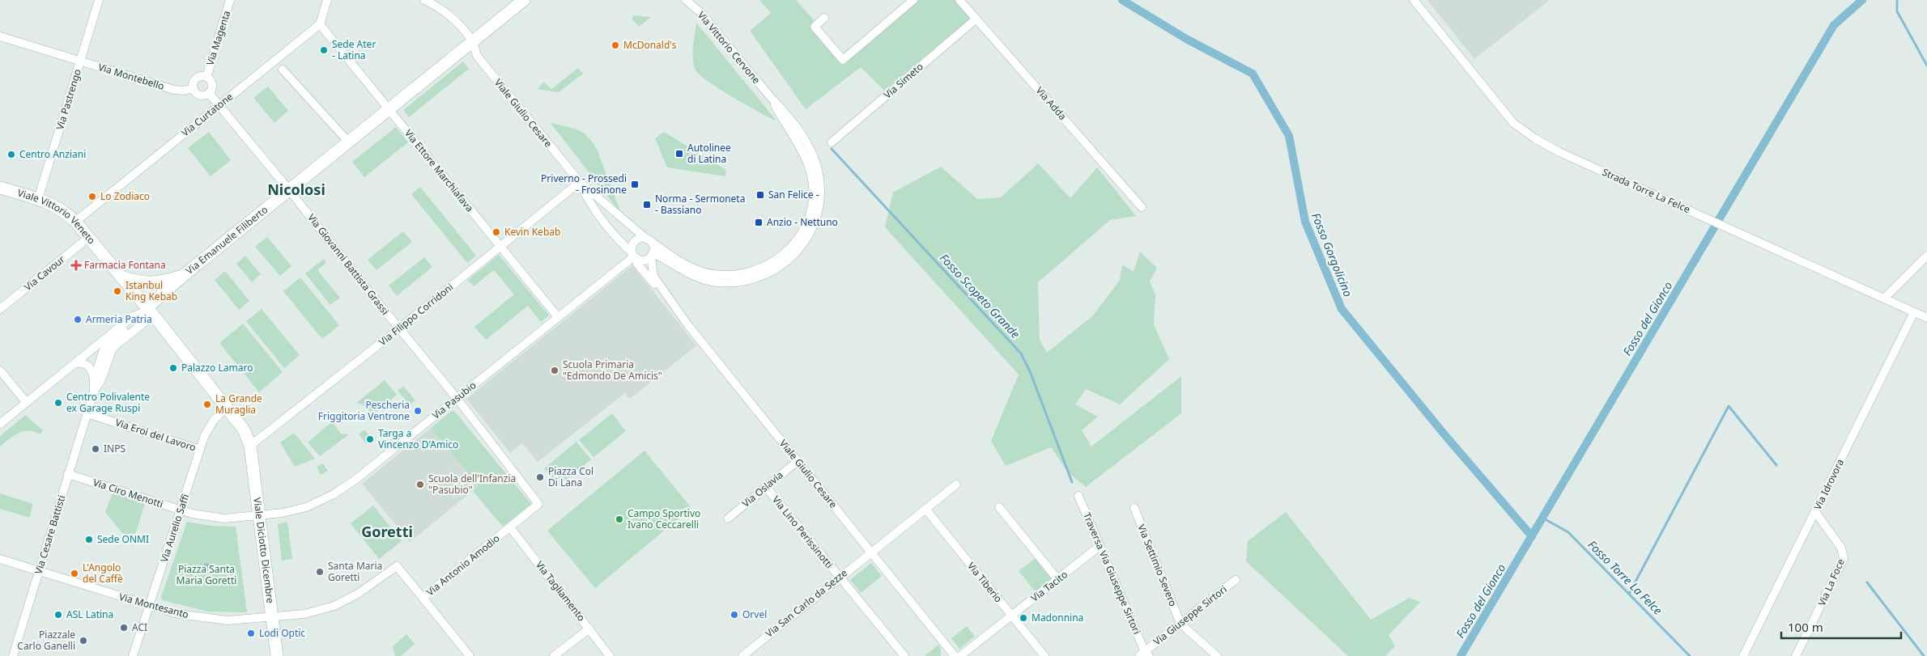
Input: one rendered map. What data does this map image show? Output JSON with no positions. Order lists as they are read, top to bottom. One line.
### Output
{"streets":{"main road":["Viale Vittorio Veneto","Via Emanuele Filiberto","Viale Diciotto Dicembre"],"street":["Via Magenta","Via Vittorio Cervone","Via Montebello","Via Simeto","Via Pastrengo","Via Adda","Viale Giulio Cesare","Via Curtatone","Via Ettore Marchiafava","Strada Torre La Felce","Via Giovanni Battista Grassi","Via Cavour","Via Filippo Corridoni","Via Pasubio","Via Eroi del Lavoro","Via Idrovora","Via Oslavia","Via Ciro Menotti","Via Aurelio Saffi","Via Lino Perissinotti","Via Cesare Battisti","Via Antonio Amodio","Via Settimio Severo","Traversa Via Giuseppe Sirtori","Via Tiberio","Via La Foce","Via Tacito","Via Tagliamento","Via San Carlo da Sezze","Via Montesanto","Via Giuseppe Sirtori"]},"crossings":[["Via Magenta","Via Montebello"],["Via Magenta","Via Giovanni Battista Grassi"],["Via Vittorio Cervone","Viale Giulio Cesare"],["Via Vittorio Cervone","Via Pasubio"],["Via Montebello","Via Pastrengo"],["Via Montebello","Via Giovanni Battista Grassi"],["Via Simeto","Via Adda"],["Via Pastrengo","Viale Vittorio Veneto"],["Viale Giulio Cesare","Via Emanuele Filiberto"],["Viale Giulio Cesare","Via Filippo Corridoni"],["Viale Giulio Cesare","Via Pasubio"],["Viale Giulio Cesare","Via Oslavia"],["Viale Giulio Cesare","Via San Carlo da Sezze"],["Via Curtatone","Via Ettore Marchiafava"],["Via Curtatone","Viale Vittorio Veneto"],["Via Curtatone","Via Giovanni Battista Grassi"],["Via Ettore Marchiafava","Via Emanuele Filiberto"],["Via Ettore Marchiafava","Via Filippo Corridoni"],["Via Ettore Marchiafava","Via Pasubio"],["Strada Torre La Felce","Via Idrovora"],["Viale Vittorio Veneto","Via Emanuele Filiberto"],["Viale Vittorio Veneto","Via Cavour"],["Viale Vittorio Veneto","Via Aurelio Saffi"],["Viale Vittorio Veneto","Viale Diciotto Dicembre"],["Via Emanuele Filiberto","Via Giovanni Battista Grassi"],["Via Giovanni Battista Grassi","Via Filippo Corridoni"],["Via Giovanni Battista Grassi","Via Pasubio"],["Via Filippo Corridoni","Viale Diciotto Dicembre"],["Via Pasubio","Via Ciro Menotti"],["Via Pasubio","Viale Diciotto Dicembre"],["Via Eroi del Lavoro","Via Aurelio Saffi"],["Via Eroi del Lavoro","Via Cesare Battisti"],["Via Idrovora","Via La Foce"],["Via Oslavia","Via Lino Perissinotti"],["Via Ciro Menotti","Via Aurelio Saffi"],["Via Ciro Menotti","Via Cesare Battisti"],["Via Ciro Menotti","Viale Diciotto Dicembre"],["Via Aurelio Saffi","Viale Diciotto Dicembre"],["Via Aurelio Saffi","Via Montesanto"],["Via Lino Perissinotti","Via San Carlo da Sezze"],["Via Cesare Battisti","Via Montesanto"],["Viale Diciotto Dicembre","Via Antonio Amodio"],["Viale Diciotto Dicembre","Via Montesanto"],["Via Antonio Amodio","Via Tagliamento"],["Via Antonio Amodio","Via Montesanto"],["Via Settimio Severo","Via Giuseppe Sirtori"],["Traversa Via Giuseppe Sirtori","Via Tacito"],["Traversa Via Giuseppe Sirtori","Via Giuseppe Sirtori"],["Via Tiberio","Via Tacito"],["Via Tiberio","Via San Carlo da Sezze"]],"districts":["Nicolosi","Goretti"],"water":["Fosso Gorgolicino","Fosso Scopeto Grande","Fosso del Gionco","Fosso Torre La Felce"],"parks":["Piazza Santa Maria Goretti"],"places":{"other":["McDonald's","Sede Ater - Latina","Centro Anziani","Lo Zodiaco","Kevin Kebab","Istanbul King Kebab","Armeria Patria","Palazzo Lamaro","Scuola Primaria \"Edmondo De Amicis\"","Centro Polivalente ex Garage Ruspi","La Grande Muraglia","Pescheria Friggitoria Ventrone","Targa a Vincenzo D'Amico","INPS","Piazza Col Di Lana","Scuola dell'Infanzia \"Pasubio\"","Campo Sportivo Ivano Ceccarelli","Sede ONMI","Santa Maria Goretti","L'Angolo del Caffè","ASL Latina","Orvel","Madonnina","ACI","Lodi Optic","Piazzale Carlo Ganelli"],"transit":["Autolinee di Latina","Priverno - Prossedi - Frosinone","San Felice -","Norma - Sermoneta - Bassiano","Anzio - Nettuno"],"health":["Farmacia Fontana"]},"scale_bar":"100 m"}
